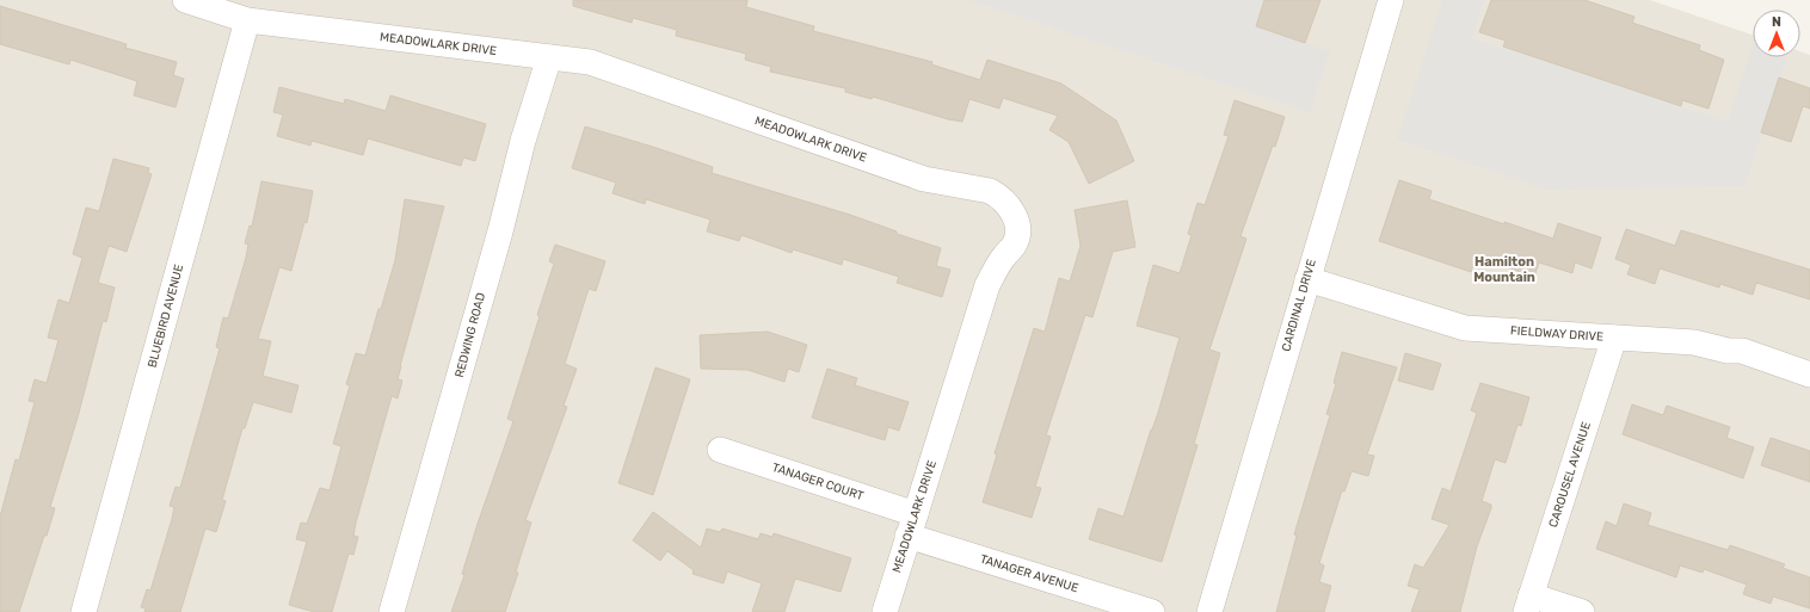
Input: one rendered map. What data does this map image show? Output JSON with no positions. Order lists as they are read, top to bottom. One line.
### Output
{"streets":{"street":["MEADOWLARK DRIVE","CARDINAL DRIVE","BLUEBIRD AVENUE","FIELDWAY DRIVE","REDWING ROAD","CAROUSEL AVENUE","TANAGER COURT","TANAGER AVENUE"]},"crossings":[["MEADOWLARK DRIVE","BLUEBIRD AVENUE"],["MEADOWLARK DRIVE","REDWING ROAD"],["MEADOWLARK DRIVE","TANAGER COURT"],["MEADOWLARK DRIVE","TANAGER AVENUE"],["CARDINAL DRIVE","FIELDWAY DRIVE"],["FIELDWAY DRIVE","CAROUSEL AVENUE"],["TANAGER COURT","TANAGER AVENUE"]],"districts":["Hamilton Mountain"],"north":"top"}
